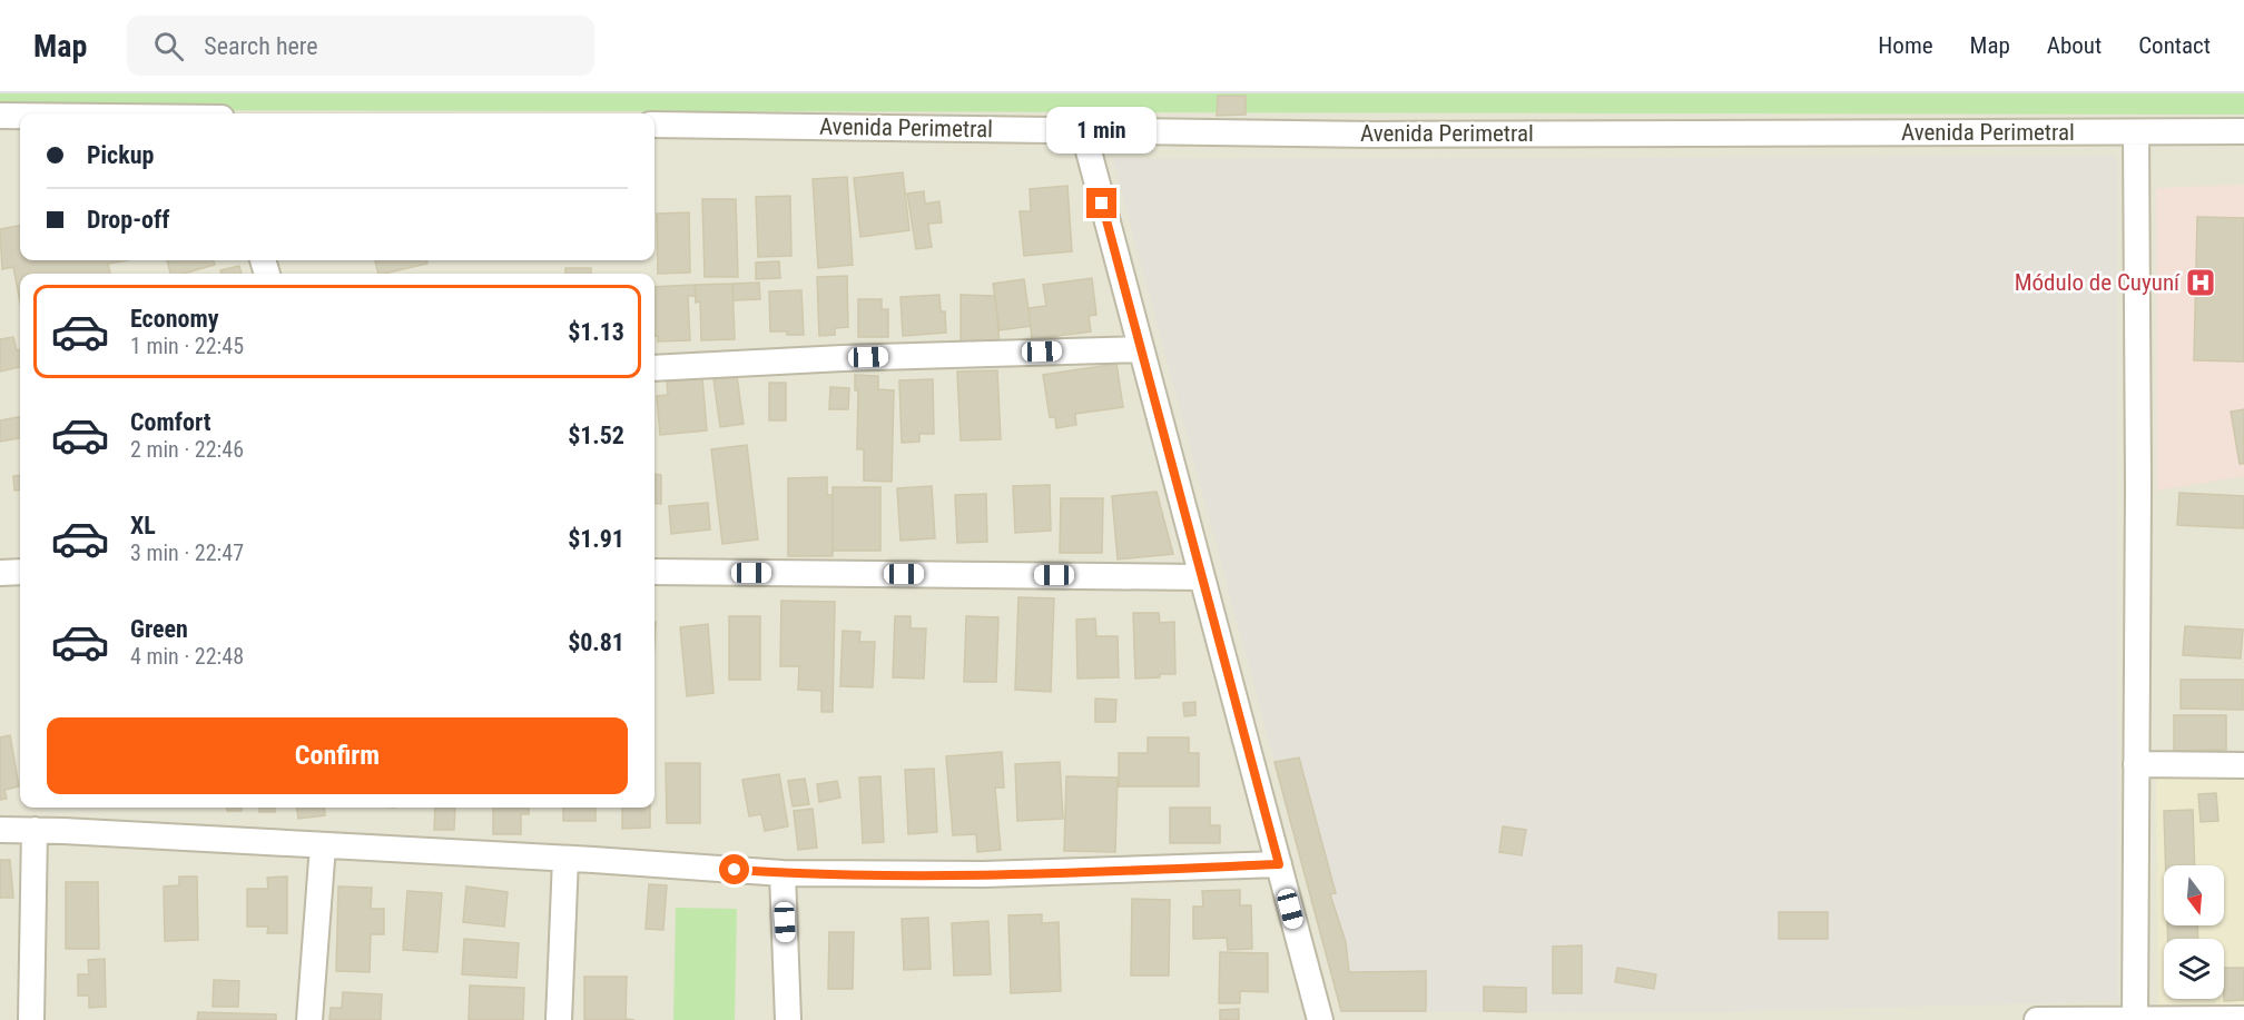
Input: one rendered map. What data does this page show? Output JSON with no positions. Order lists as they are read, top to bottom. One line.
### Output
{"streets":{"street":["Avenida Perimetral"]},"places":{"hospital":["Módulo de Cuyuní"]},"north":"bottom","page":{"header":"Map","search":"Search here","nav":["Home","Map","About","Contact"],"bubble":"1 min","banner":["Pickup","Drop-off"],"list":[{"name":"Economy","note":"1 min · 22:45","value":"$1.13"},{"name":"Comfort","note":"2 min · 22:46","value":"$1.52"},{"name":"XL","note":"3 min · 22:47","value":"$1.91"},{"name":"Green","note":"4 min · 22:48","value":"$0.81"}],"buttons":"Confirm"}}
